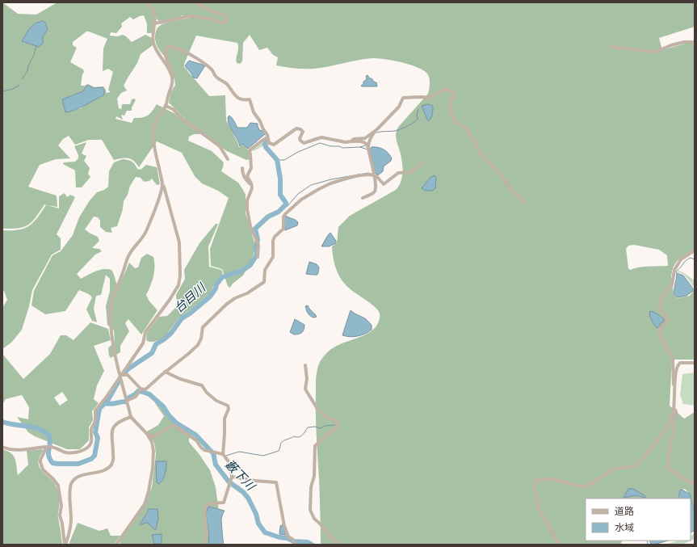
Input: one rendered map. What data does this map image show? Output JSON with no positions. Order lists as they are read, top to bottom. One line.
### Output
{"water":["台目川","藪下川"],"legend":["道路","水域"]}
